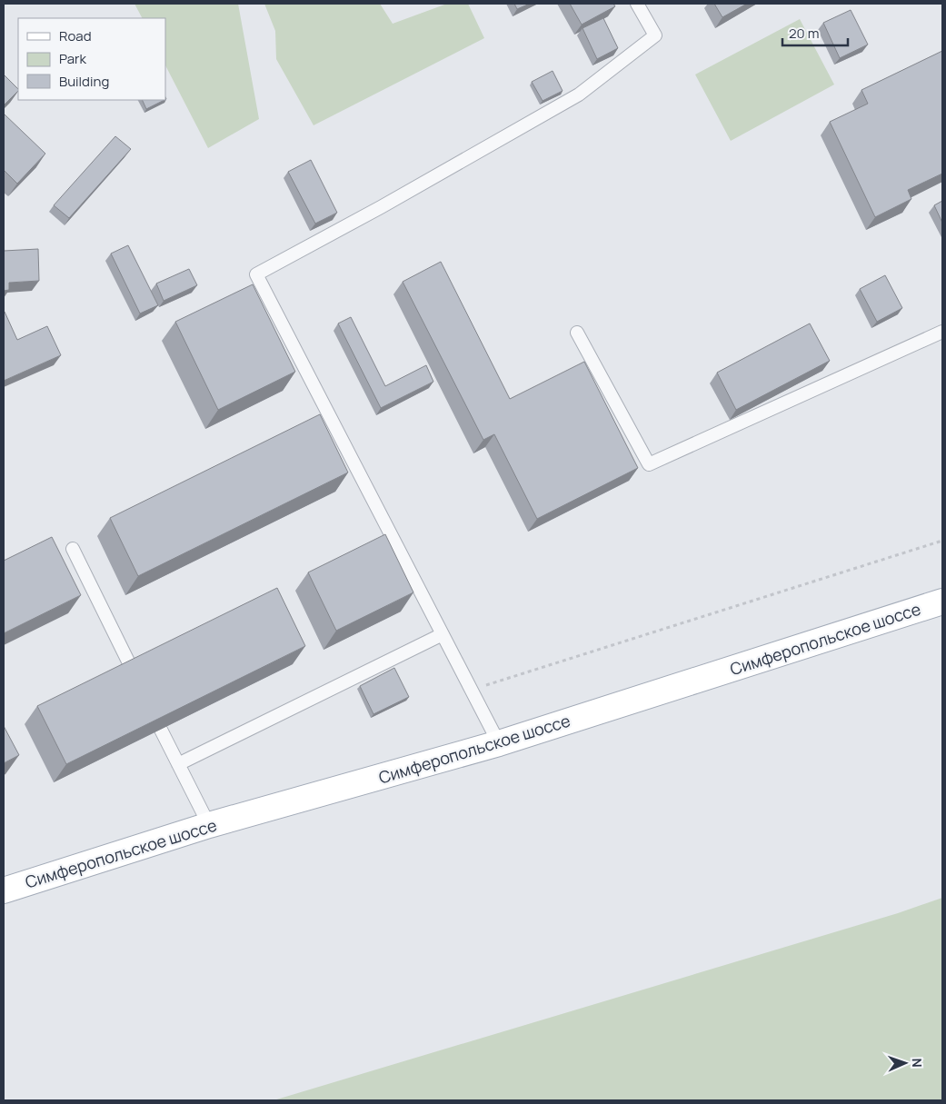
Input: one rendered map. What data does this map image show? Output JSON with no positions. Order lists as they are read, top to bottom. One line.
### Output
{"streets":{"main road":["Симферопольское шоссе"]},"legend":["Road","Park","Building"],"scale_bar":"20 m","north":"right"}
